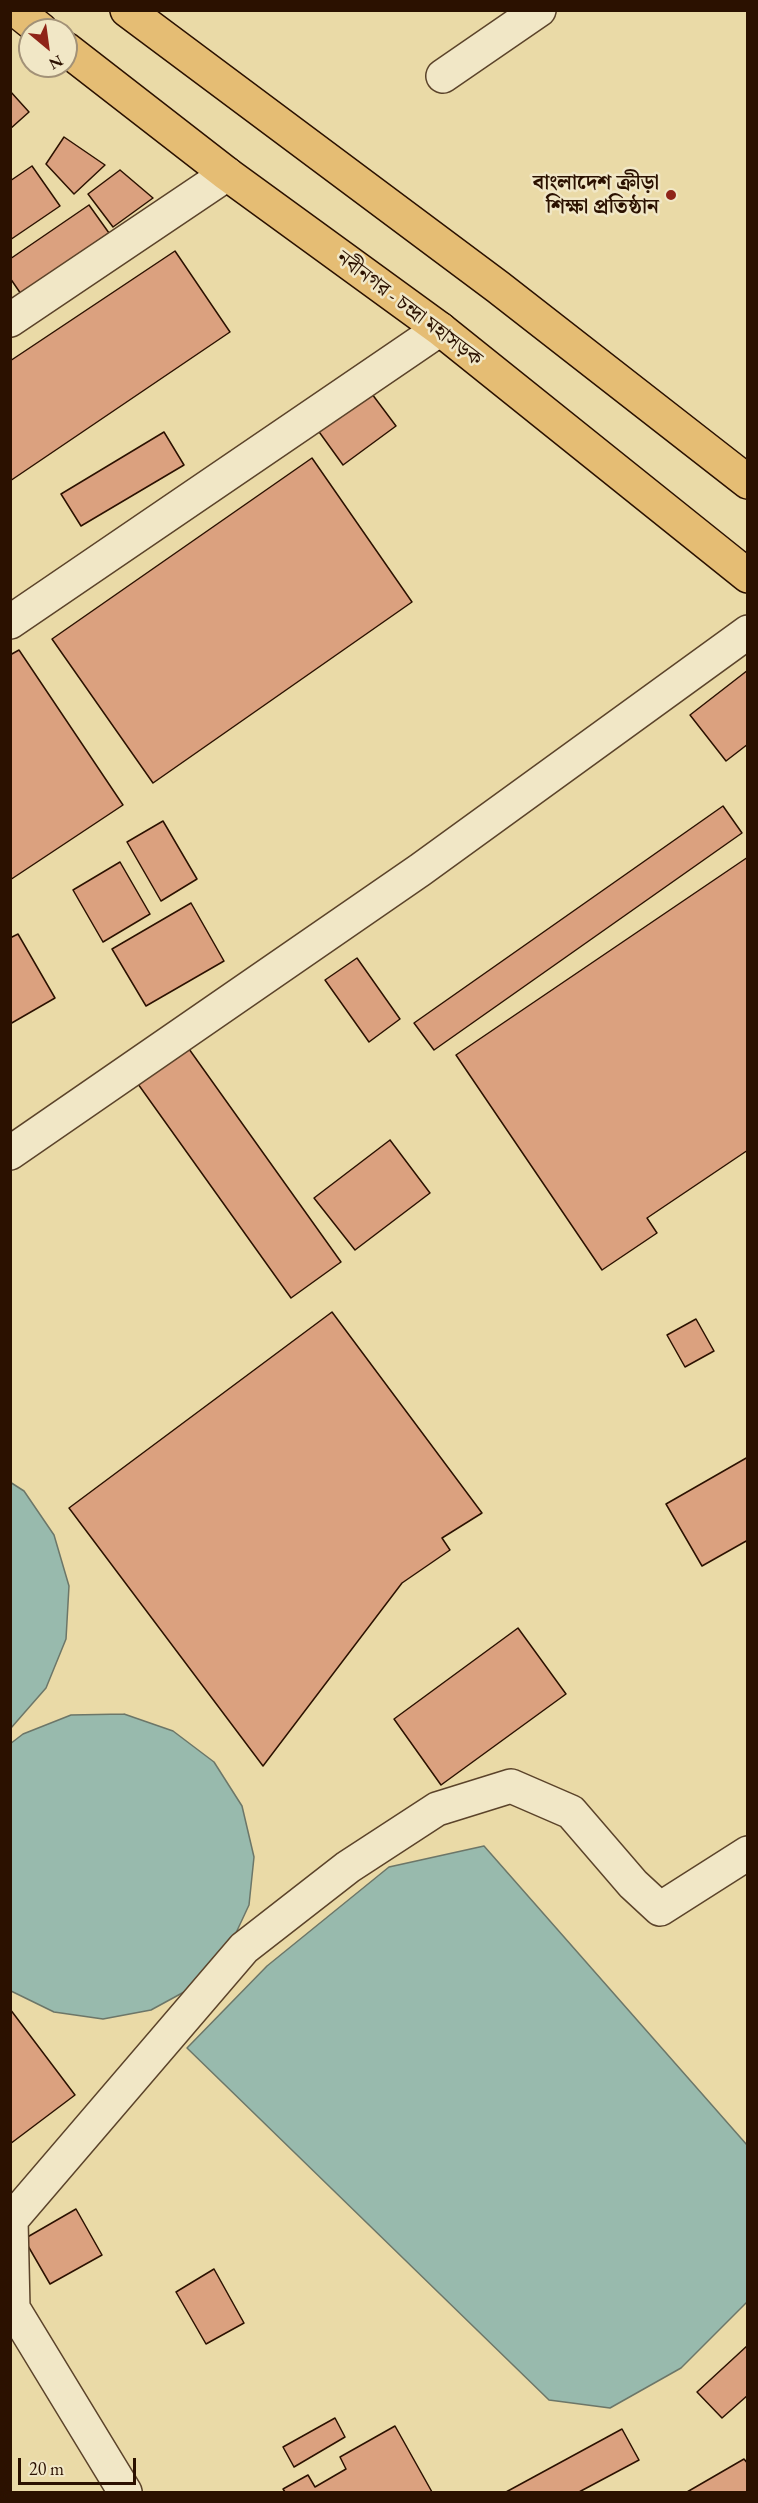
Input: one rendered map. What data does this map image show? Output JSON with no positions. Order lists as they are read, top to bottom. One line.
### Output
{"streets":{"highway":["নবীনগর - চন্দ্রা মহাসড়ক"]},"places":["বাংলাদেশ ক্রীড়া শিক্ষা প্রতিষ্ঠান"],"scale_bar":"20 m","north":"bottom right"}
